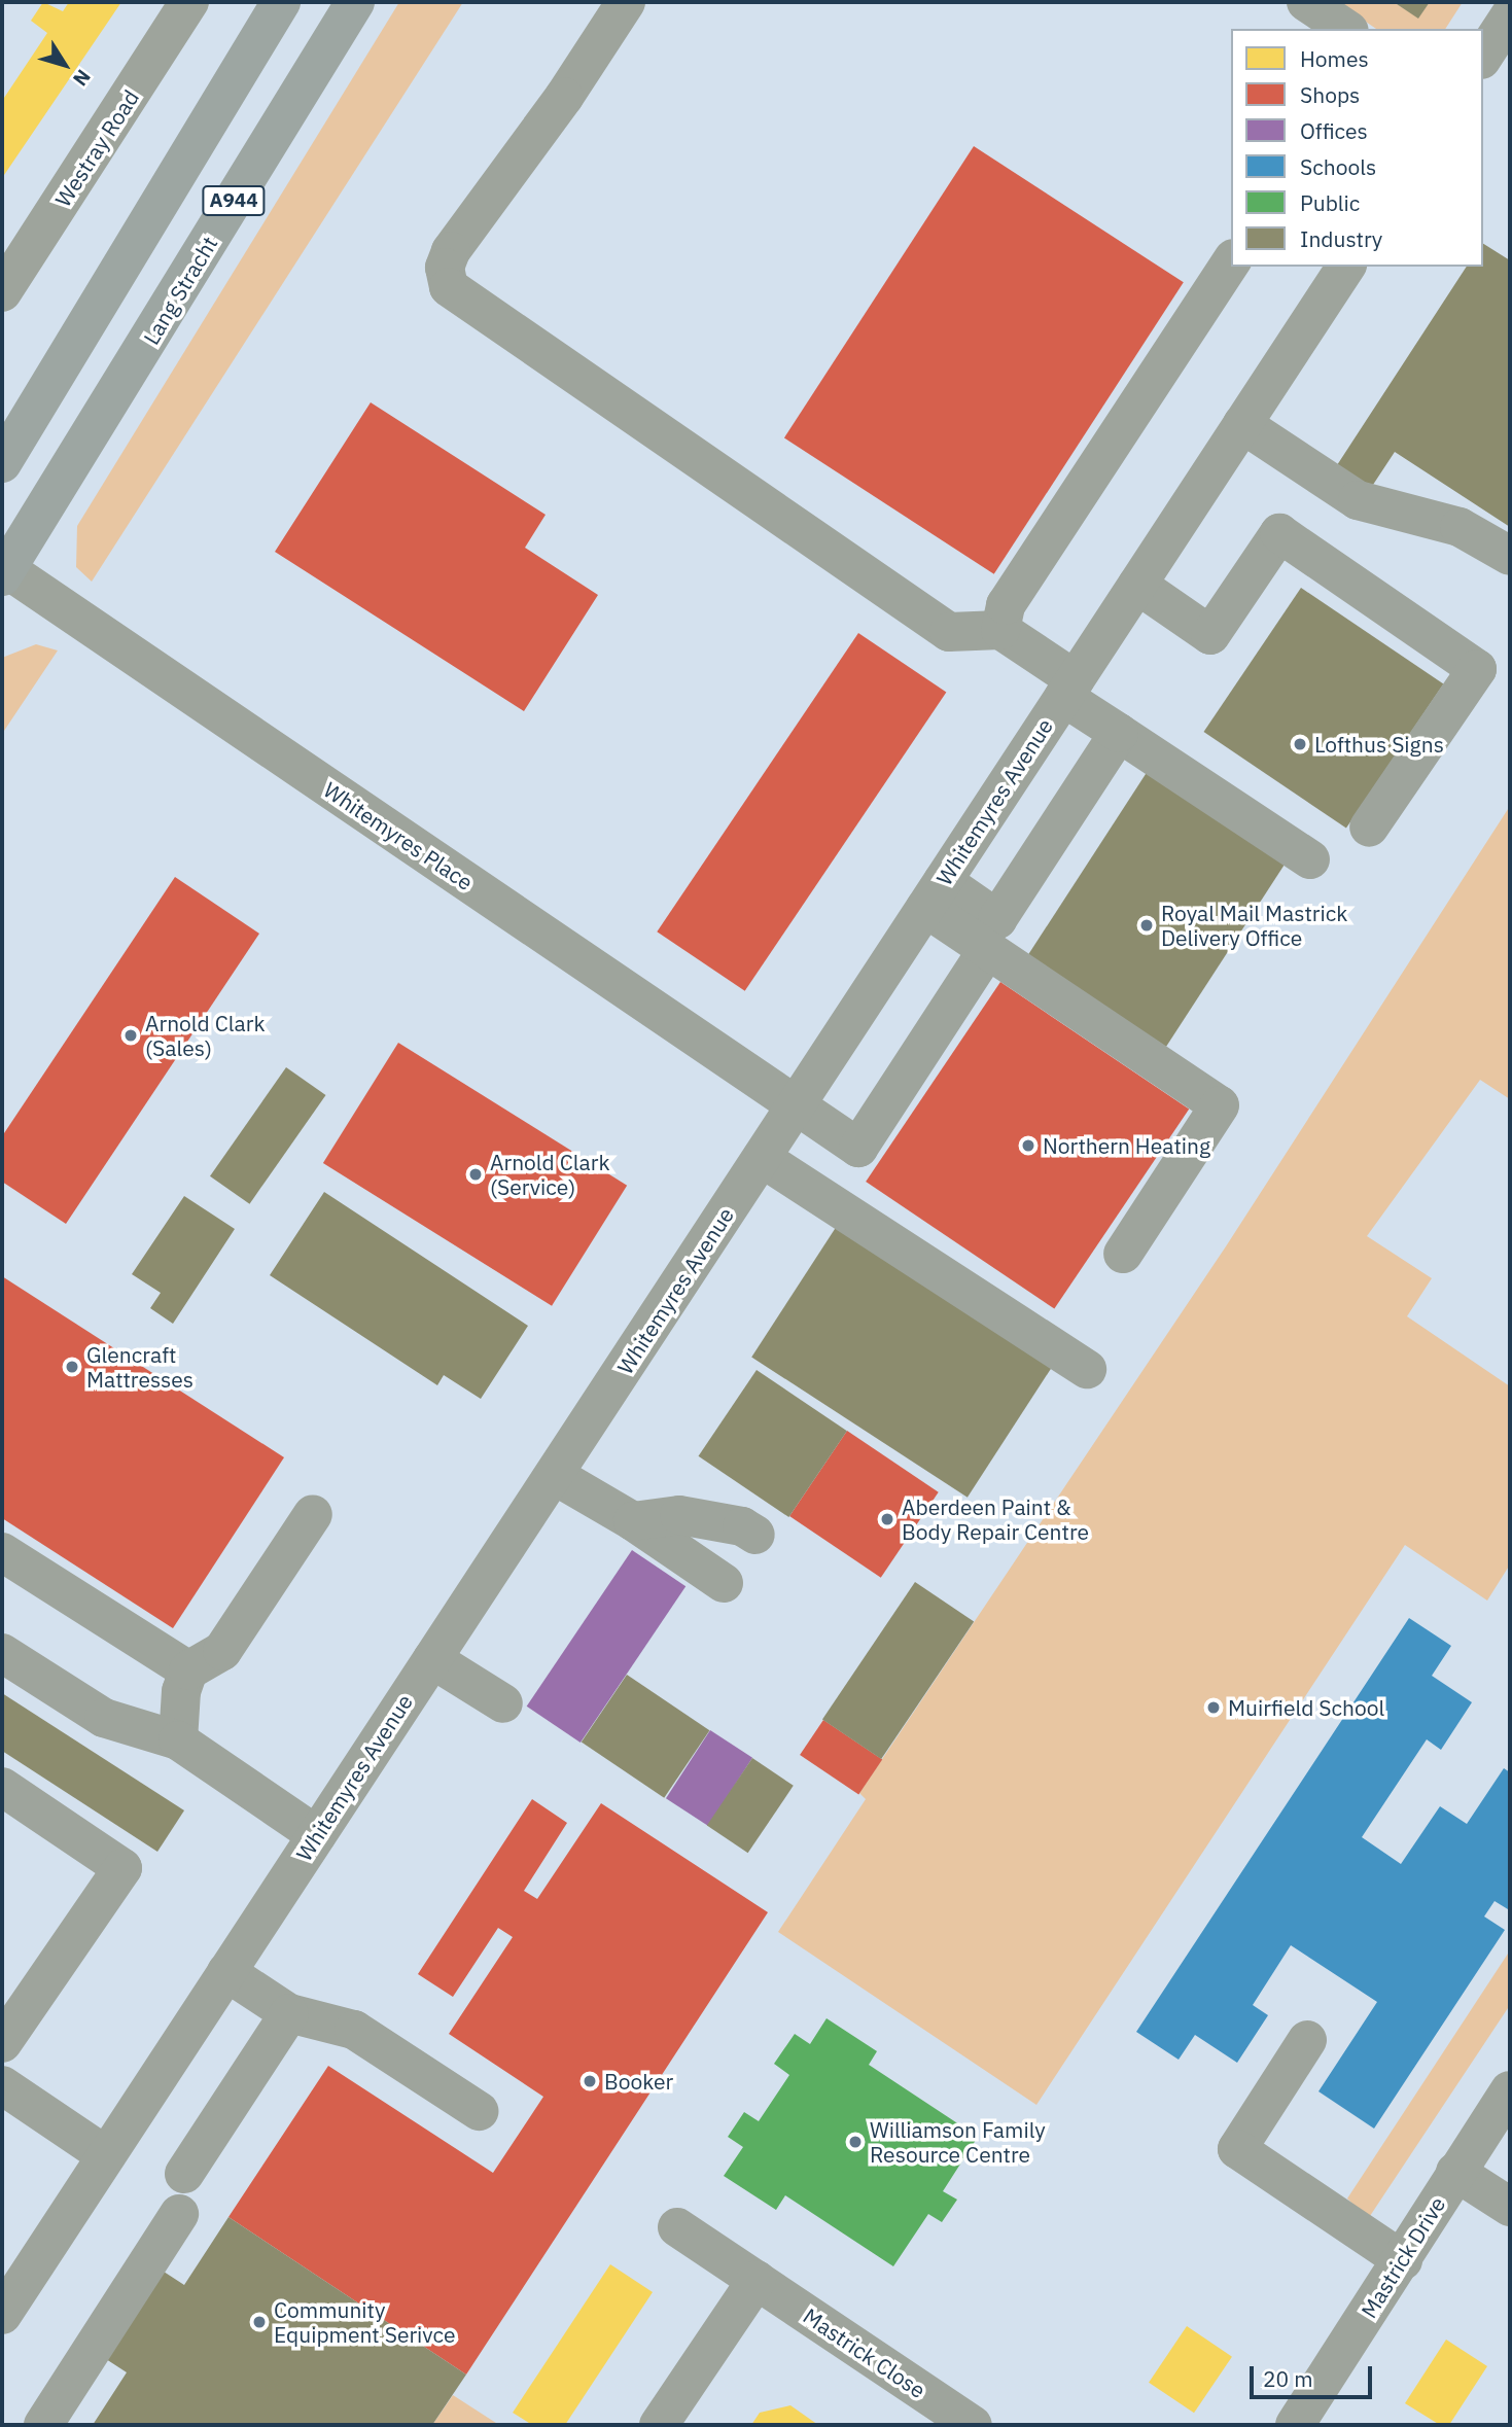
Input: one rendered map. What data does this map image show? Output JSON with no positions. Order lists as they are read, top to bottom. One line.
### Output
{"streets":{"main road":["A944","Lang Stracht"],"street":["Westray Road","Whitemyres Avenue","Whitemyres Place","Mastrick Drive","Mastrick Close"]},"crossings":[["Lang Stracht","Whitemyres Place"],["Whitemyres Avenue","Whitemyres Place"]],"places":["Lofthus Signs","Royal Mail Mastrick Delivery Office","Arnold Clark (Sales)","Northern Heating","Arnold Clark (Service)","Glencraft Mattresses","Aberdeen Paint & Body Repair Centre","Muirfield School","Booker","Williamson Family Resource Centre","Community Equipment Serivce"],"legend":["Homes","Shops","Offices","Schools","Public","Industry"],"scale_bar":"20 m","north":"bottom right"}
